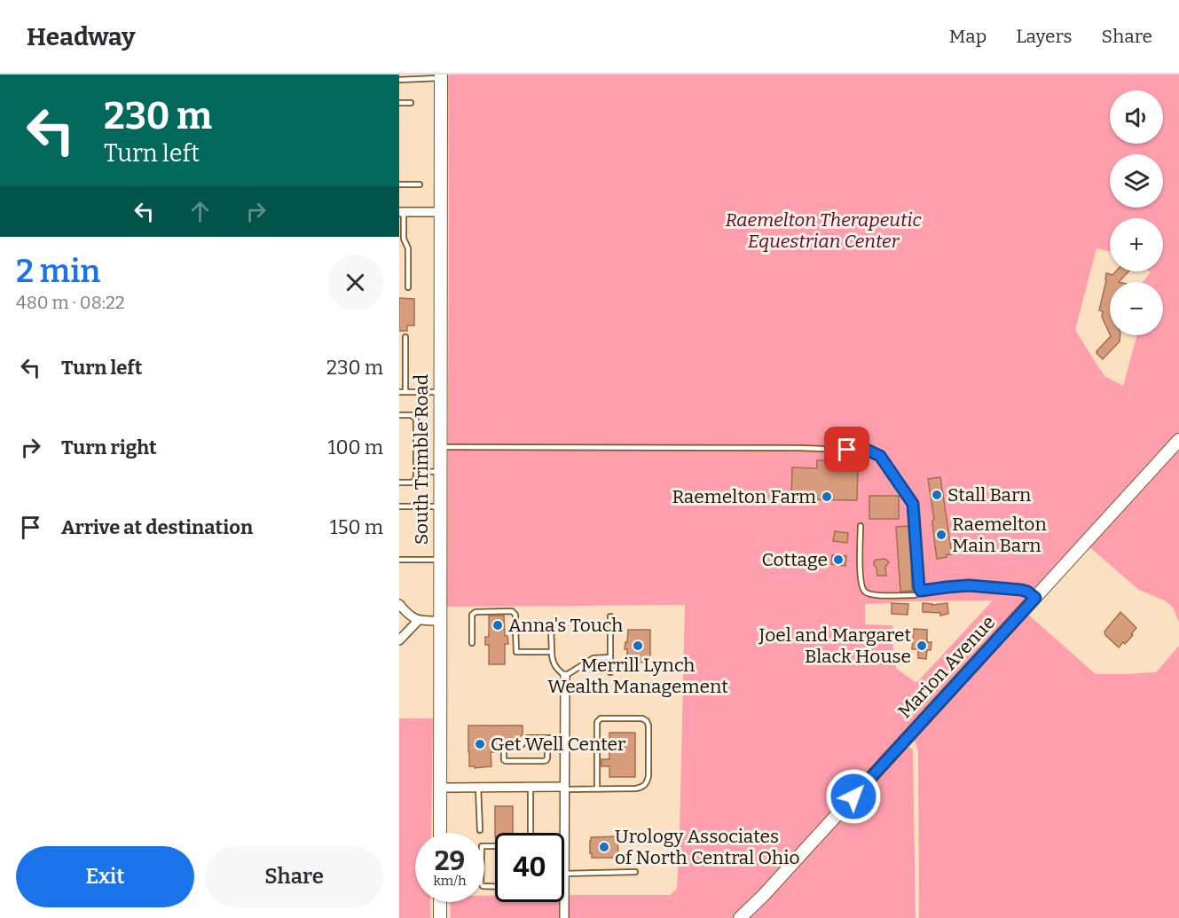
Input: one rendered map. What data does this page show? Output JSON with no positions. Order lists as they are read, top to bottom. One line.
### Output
{"streets":{"main road":["South Trimble Road","Marion Avenue"]},"parks":["Raemelton Therapeutic Equestrian Center"],"places":["Stall Barn","Raemelton Farm","Raemelton Main Barn","Cottage","Anna's Touch","Merrill Lynch Wealth Management","Joel and Margaret Black House","Get Well Center","Urology Associates of North Central Ohio"],"page":{"header":"Headway","nav":["Map","Layers","Share"],"turn":["230 m","Turn left"],"map_buttons":["+","−"],"heading":["2 min","480 m · 08:22"],"list":[{"name":"Turn left","value":"230 m"},{"name":"Turn right","value":"100 m"},{"name":"Arrive at destination","value":"150 m"}],"speed":"29 km/h","limit":"40","buttons":["Exit","Share"]}}
